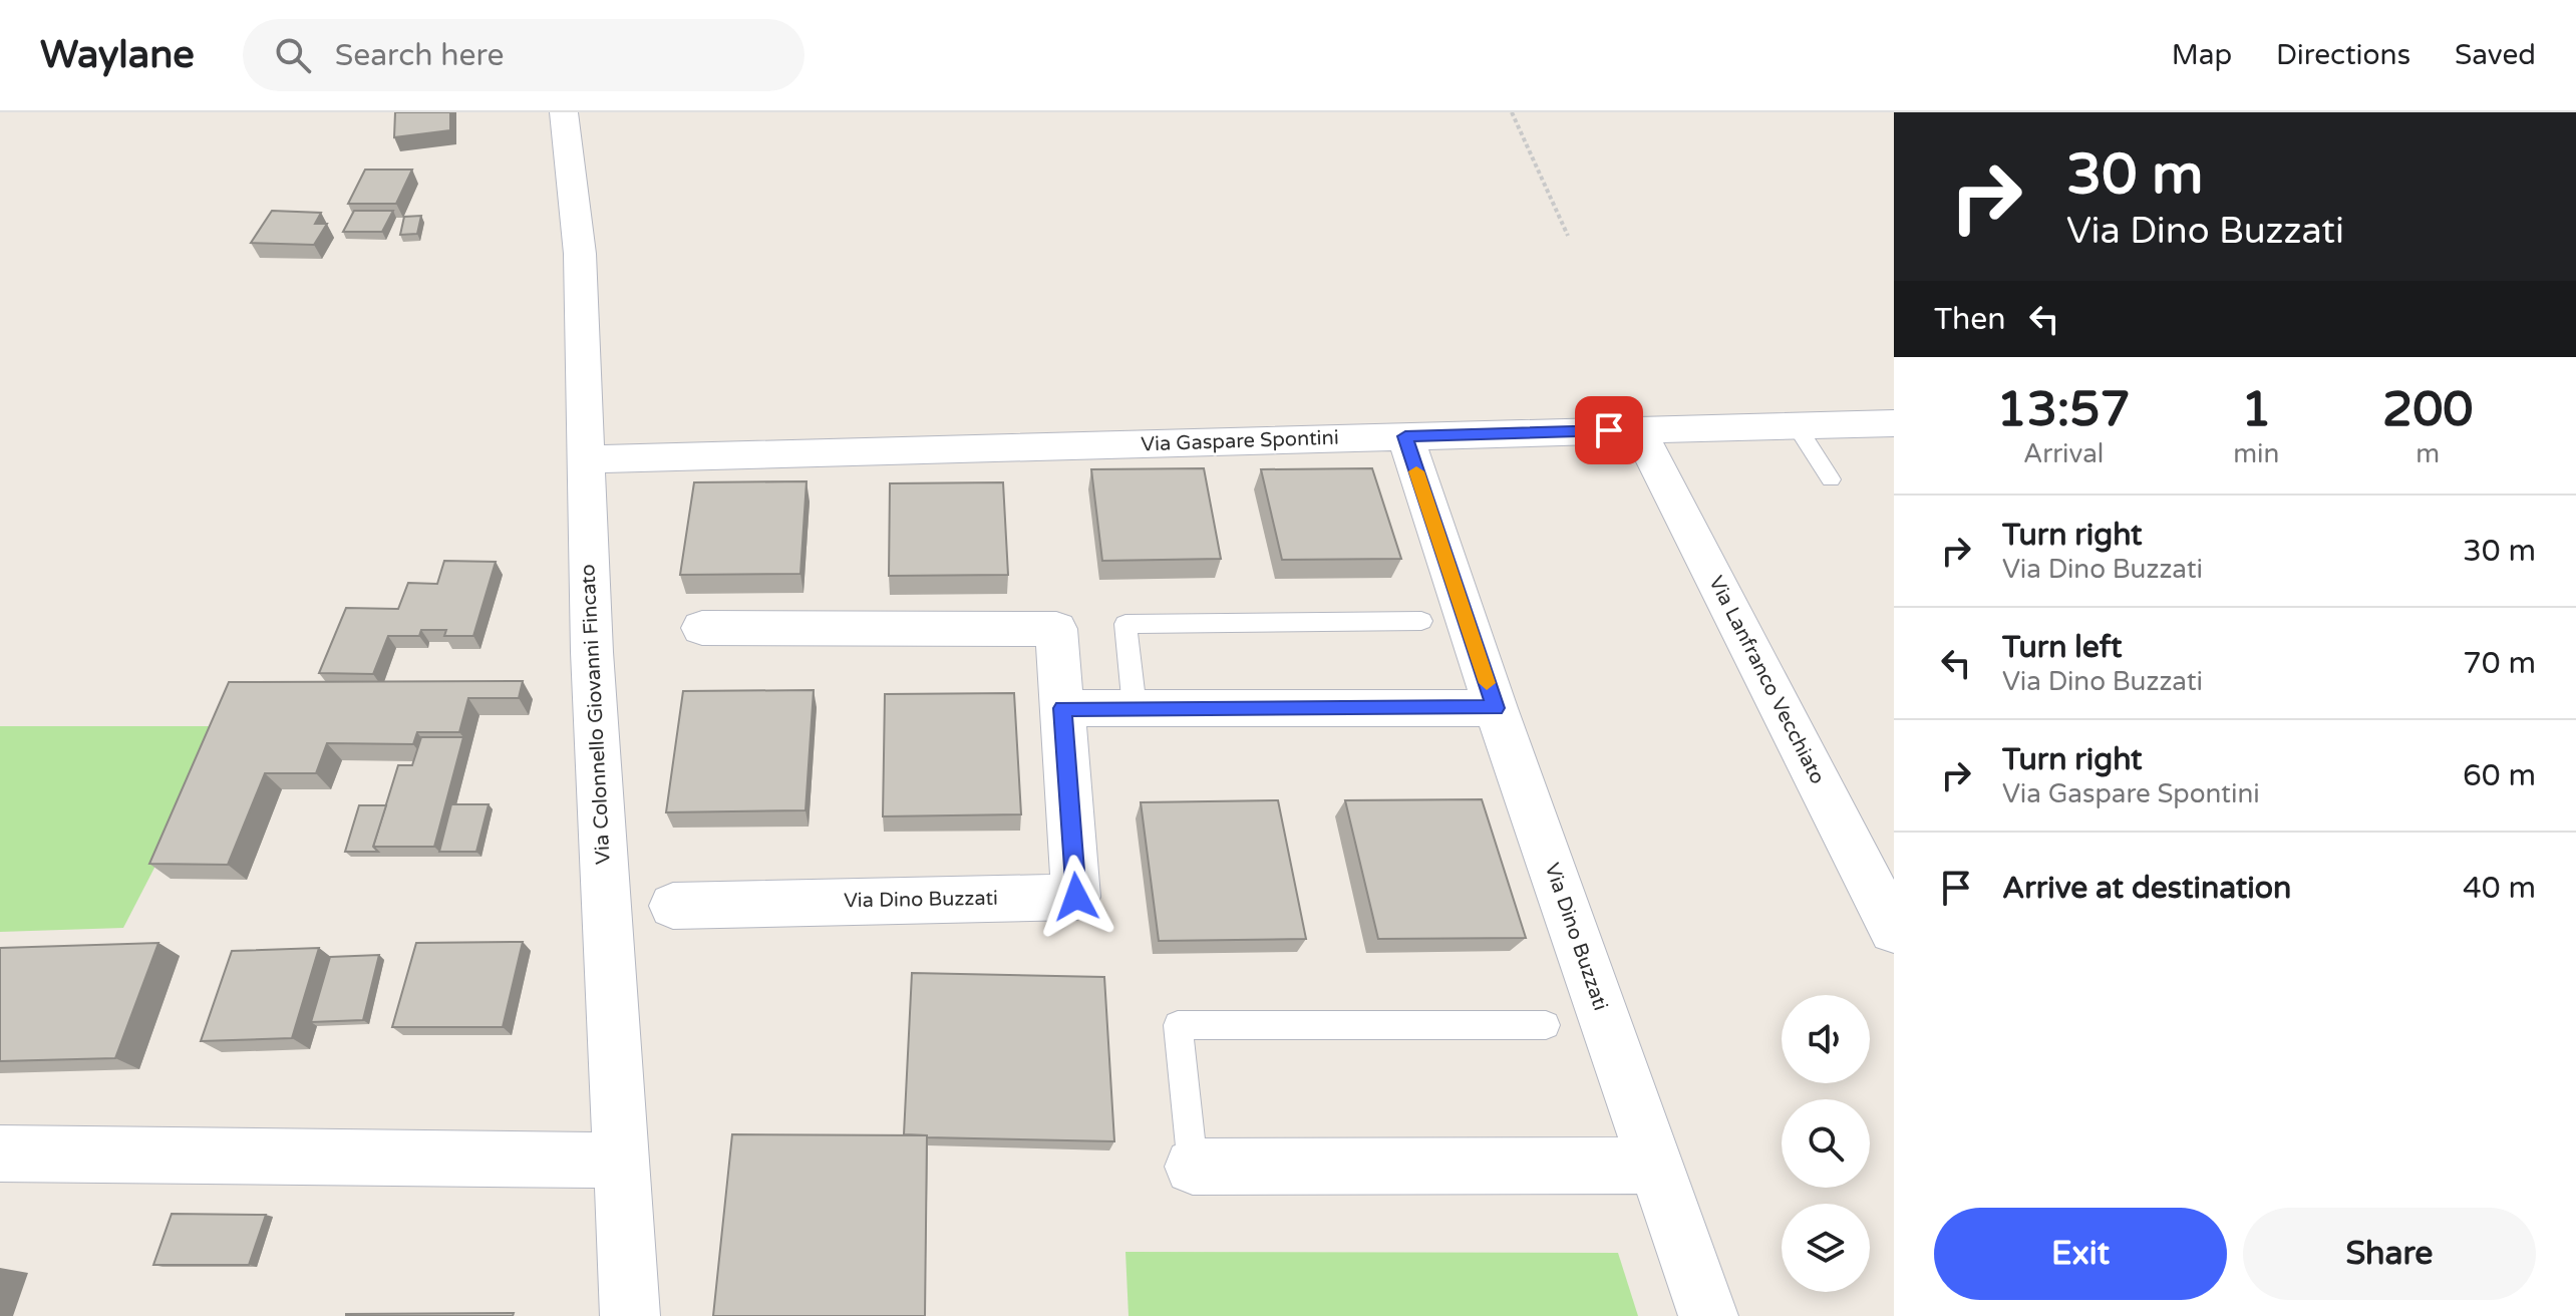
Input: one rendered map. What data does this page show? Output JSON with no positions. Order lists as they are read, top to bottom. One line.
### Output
{"streets":{"street":["Via Gaspare Spontini","Via Lanfranco Vecchiato","Via Colonnello Giovanni Fincato","Via Dino Buzzati"]},"crossings":[["Via Gaspare Spontini","Via Lanfranco Vecchiato"],["Via Gaspare Spontini","Via Colonnello Giovanni Fincato"],["Via Gaspare Spontini","Via Dino Buzzati"]],"page":{"header":"Waylane","search":"Search here","nav":["Map","Directions","Saved"],"turn":["30 m","Via Dino Buzzati"],"then":"Then","eta":["13:57","Arrival","1","min","200","m"],"list":[{"name":"Turn right","note":"Via Dino Buzzati","value":"30 m"},{"name":"Turn left","note":"Via Dino Buzzati","value":"70 m"},{"name":"Turn right","note":"Via Gaspare Spontini","value":"60 m"},{"name":"Arrive at destination","value":"40 m"}],"buttons":["Exit","Share"]}}
